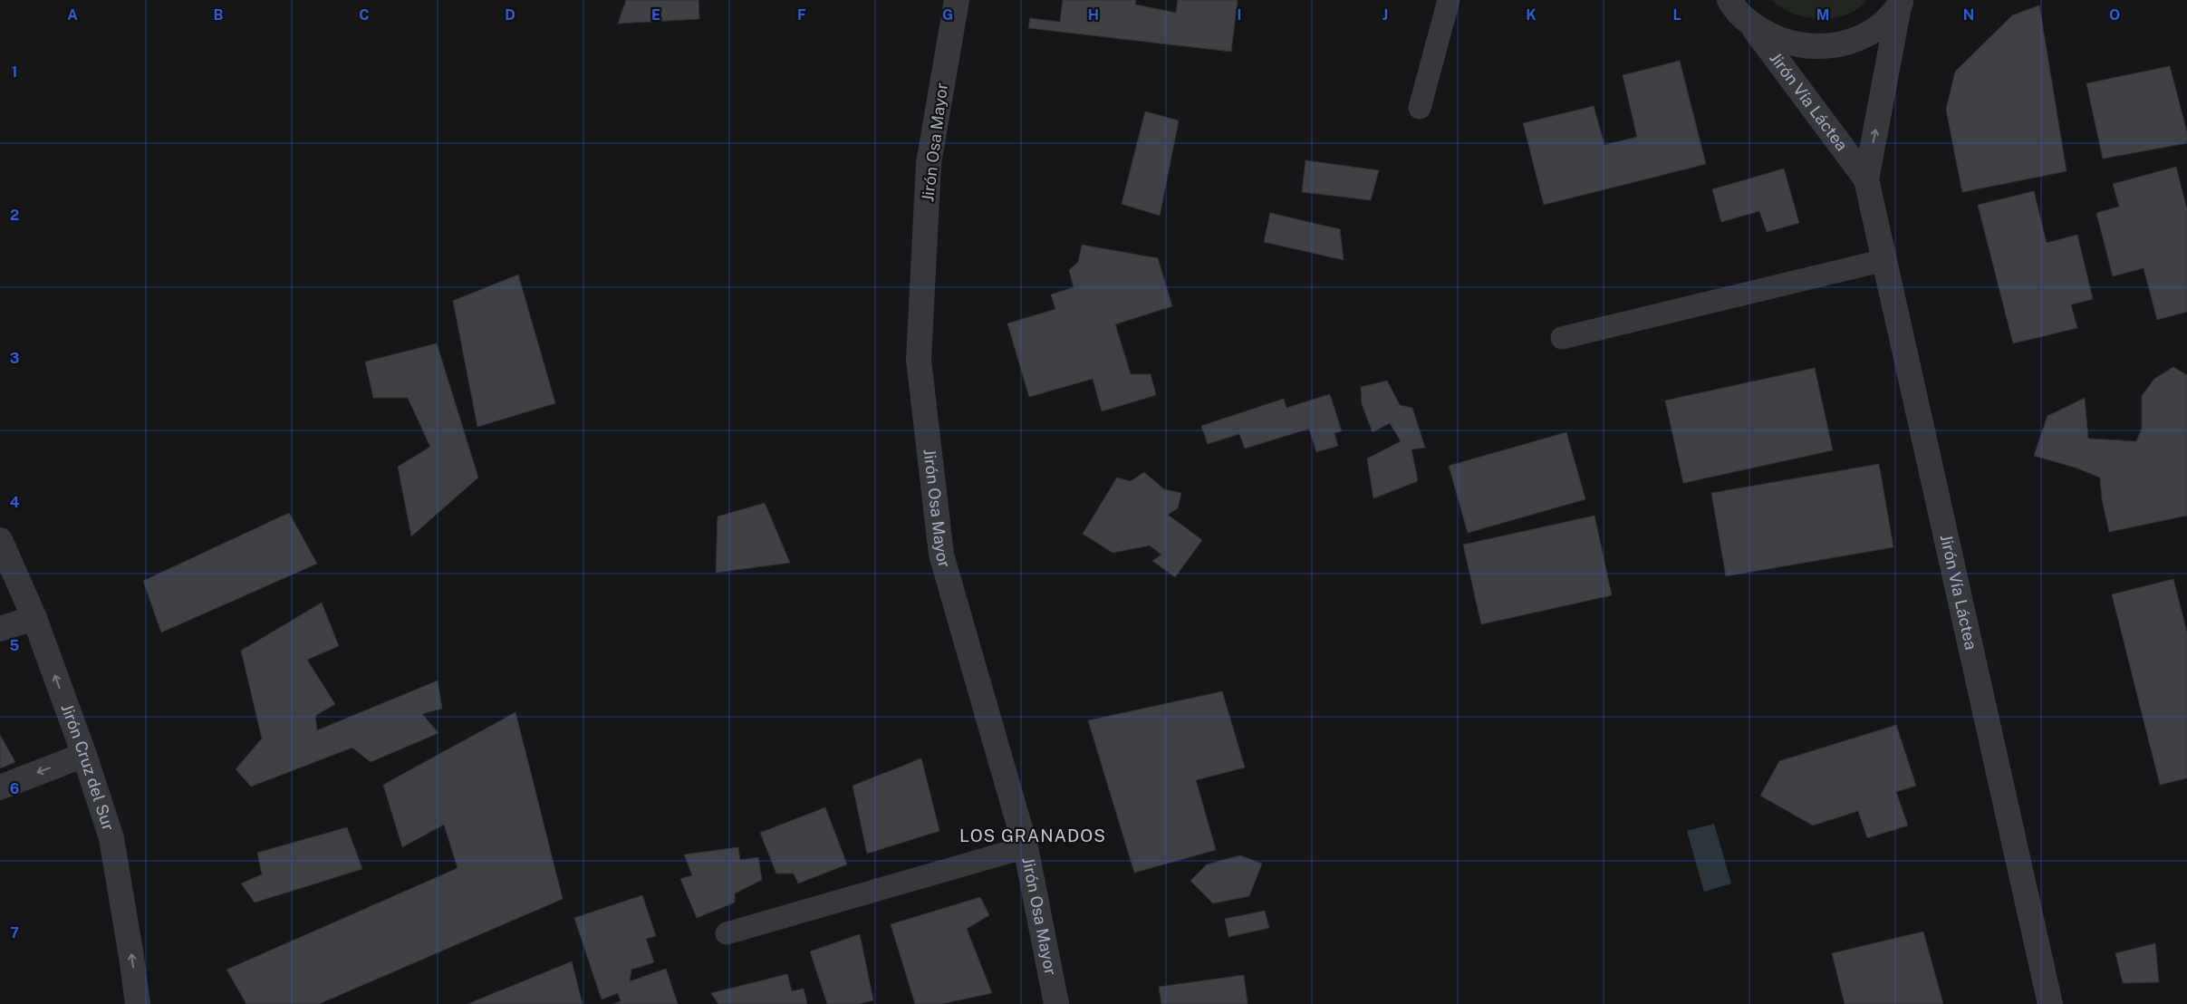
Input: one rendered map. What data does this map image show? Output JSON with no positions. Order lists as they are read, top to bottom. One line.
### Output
{"streets":{"street":["Jirón Vía Láctea","Jirón Osa Mayor","Jirón Cruz del Sur"]},"one_way":["Jirón Cruz del Sur"],"districts":["LOS GRANADOS"],"grid":{"columns":["A","B","C","D","E","F","G","H","I","J","K","L","M","N","O"],"rows":["1","2","3","4","5","6","7"]}}
